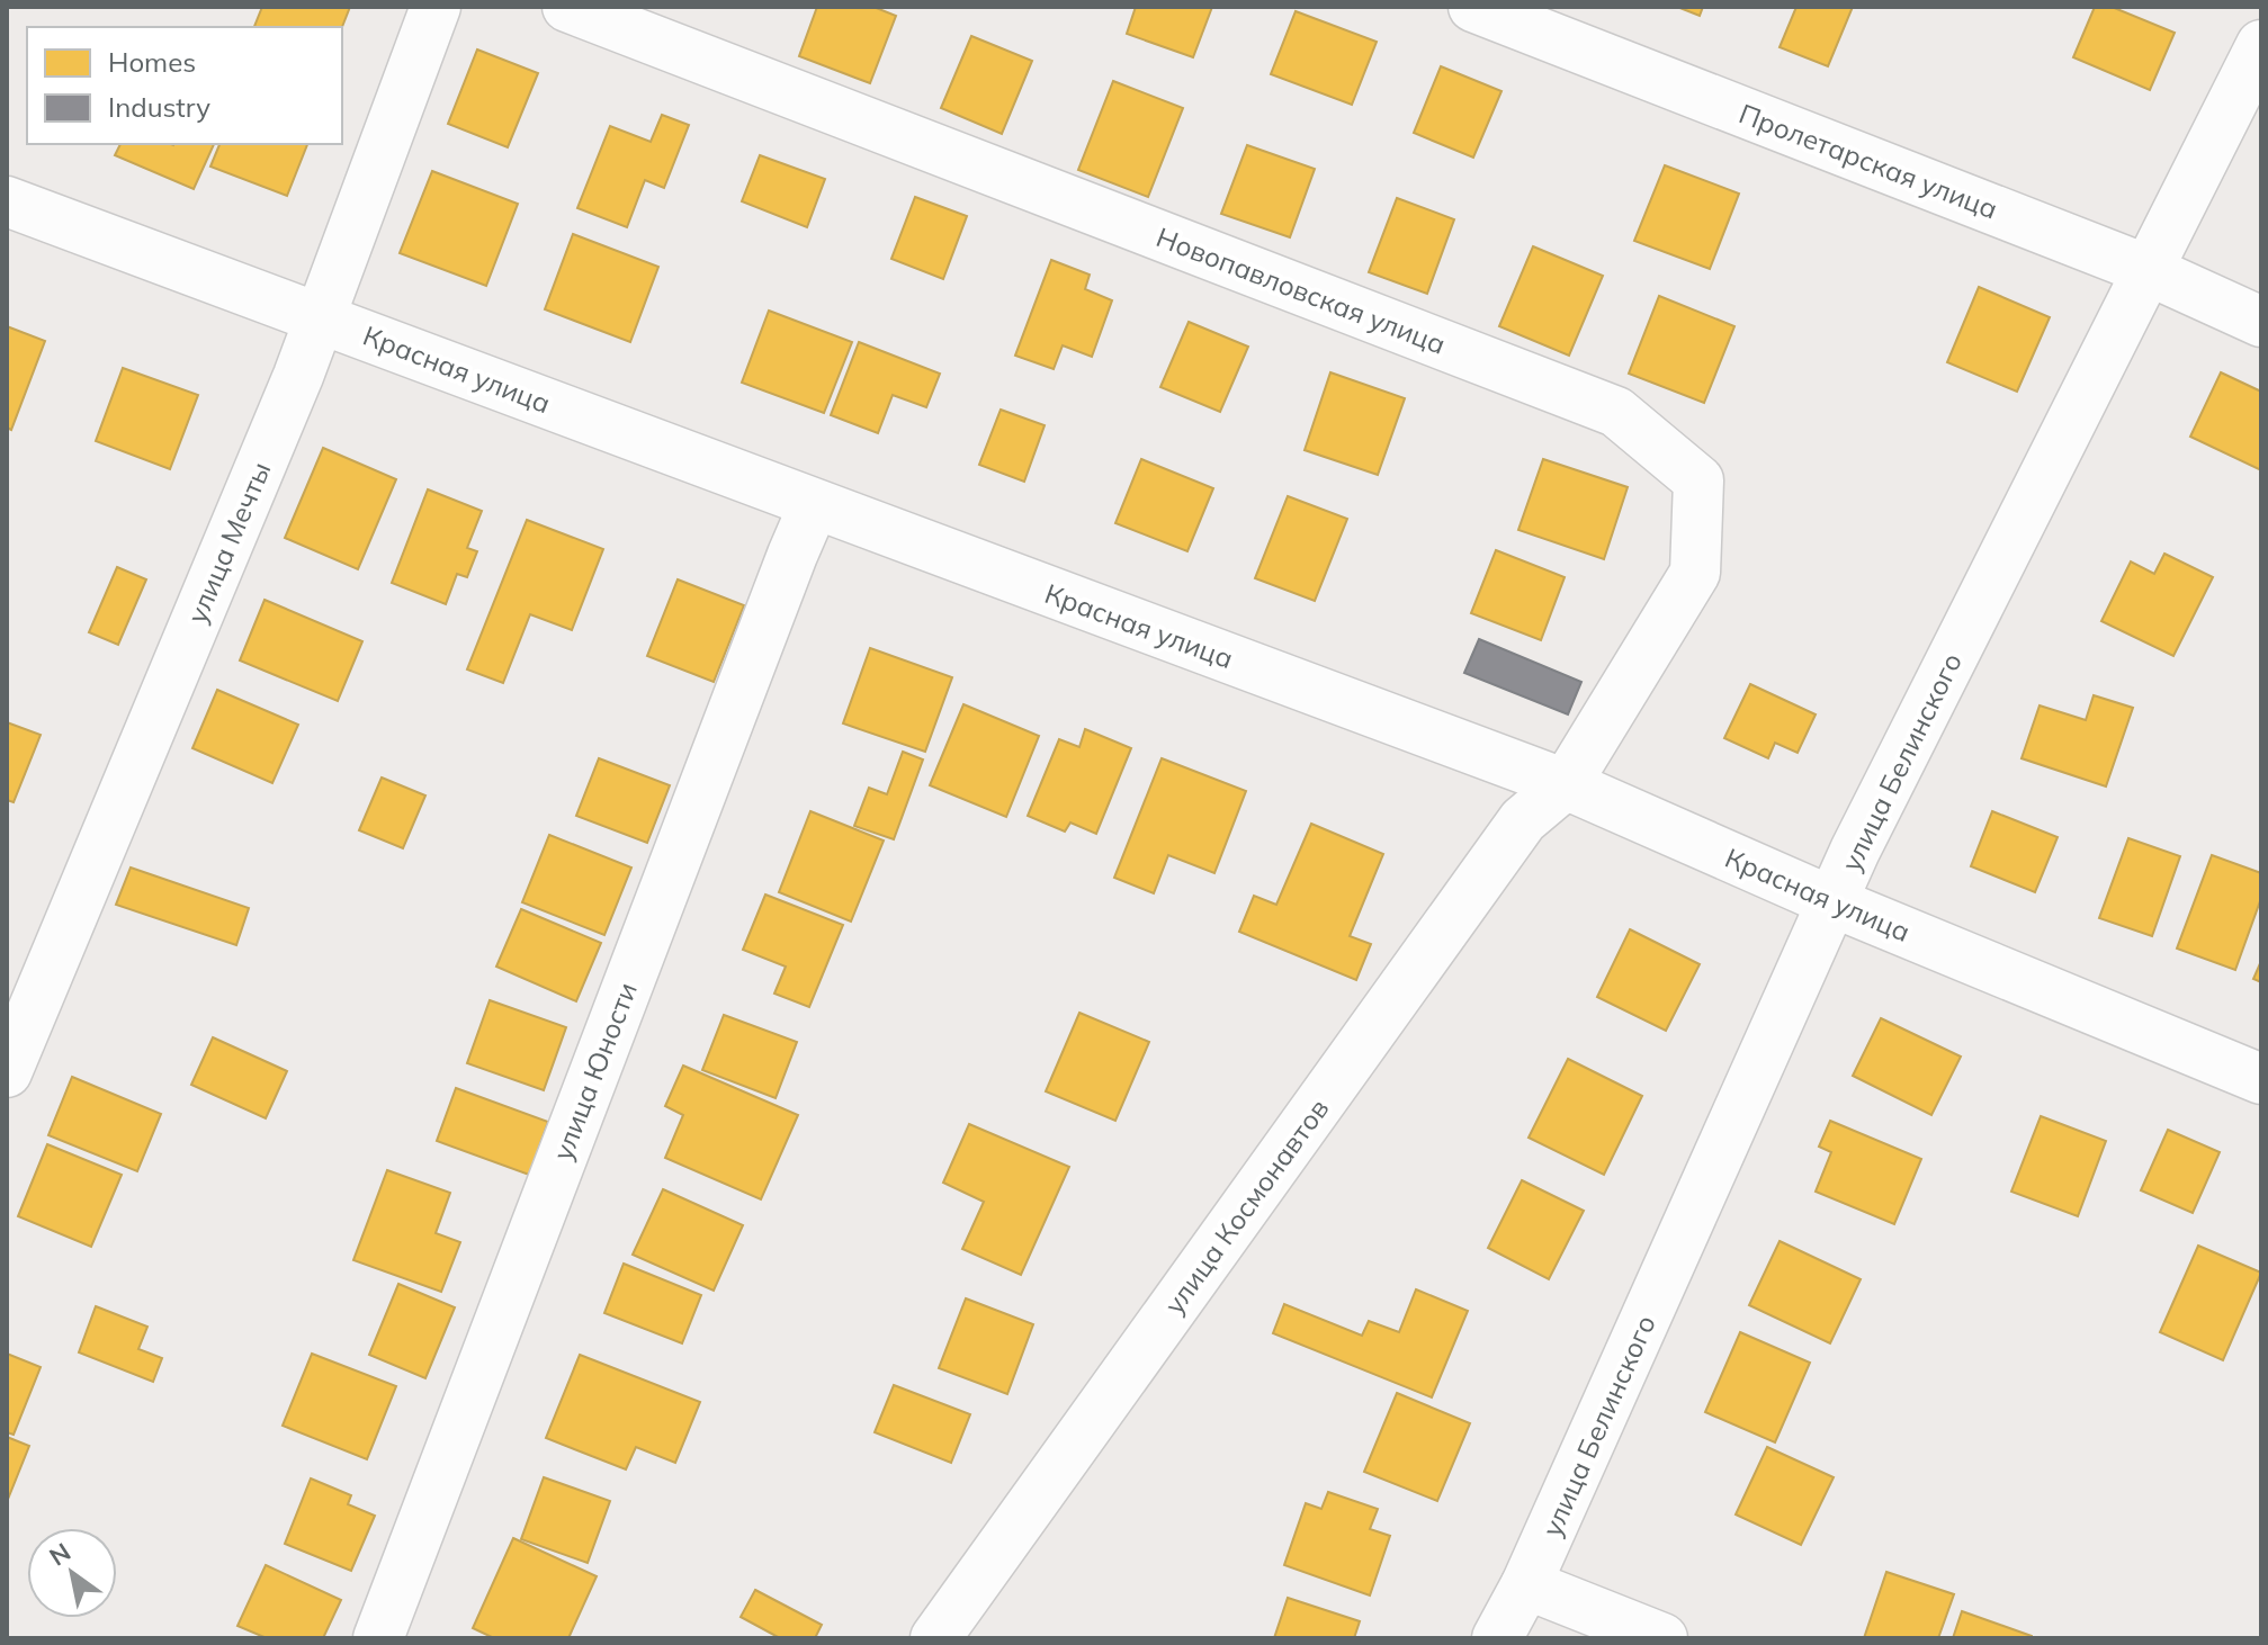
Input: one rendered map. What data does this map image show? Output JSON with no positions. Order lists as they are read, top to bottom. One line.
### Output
{"streets":{"street":["Пролетарская улица","Новопавловская улица","Красная улица","улица Мечты","улица Белинского","улица Юности","улица Космонавтов"]},"crossings":[["Пролетарская улица","улица Белинского"],["Новопавловская улица","Красная улица"],["Новопавловская улица","улица Космонавтов"],["Красная улица","улица Мечты"],["Красная улица","улица Белинского"],["Красная улица","улица Юности"],["Красная улица","улица Космонавтов"]],"legend":["Homes","Industry"],"north":"top left"}
